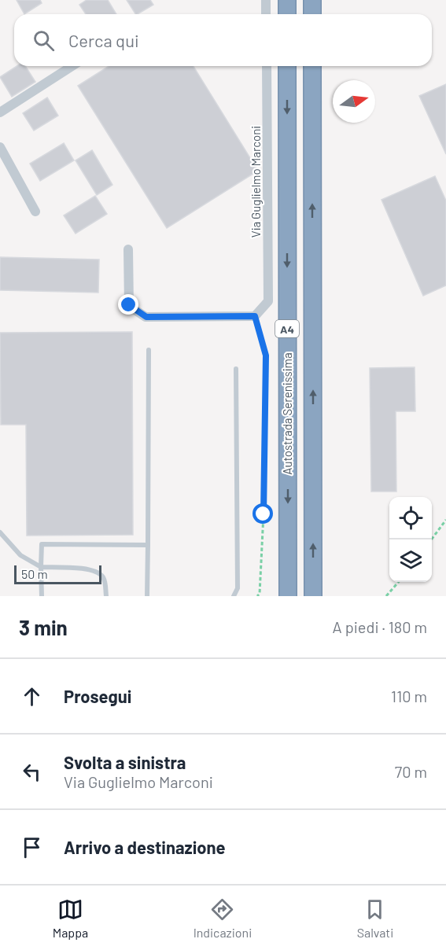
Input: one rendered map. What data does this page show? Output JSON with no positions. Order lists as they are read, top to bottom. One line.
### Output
{"streets":{"highway":["A4","Autostrada Serenissima"],"street":["Via Guglielmo Marconi"]},"scale_bar":"50 m","north":"right","page":{"search":"Cerca qui","scale":"50 m","heading":["3 min","A piedi · 180 m"],"list":[["Prosegui","110 m"],["Svolta a sinistra","Via Guglielmo Marconi","70 m"],"Arrivo a destinazione"],"nav":["Mappa","Indicazioni","Salvati"]}}
